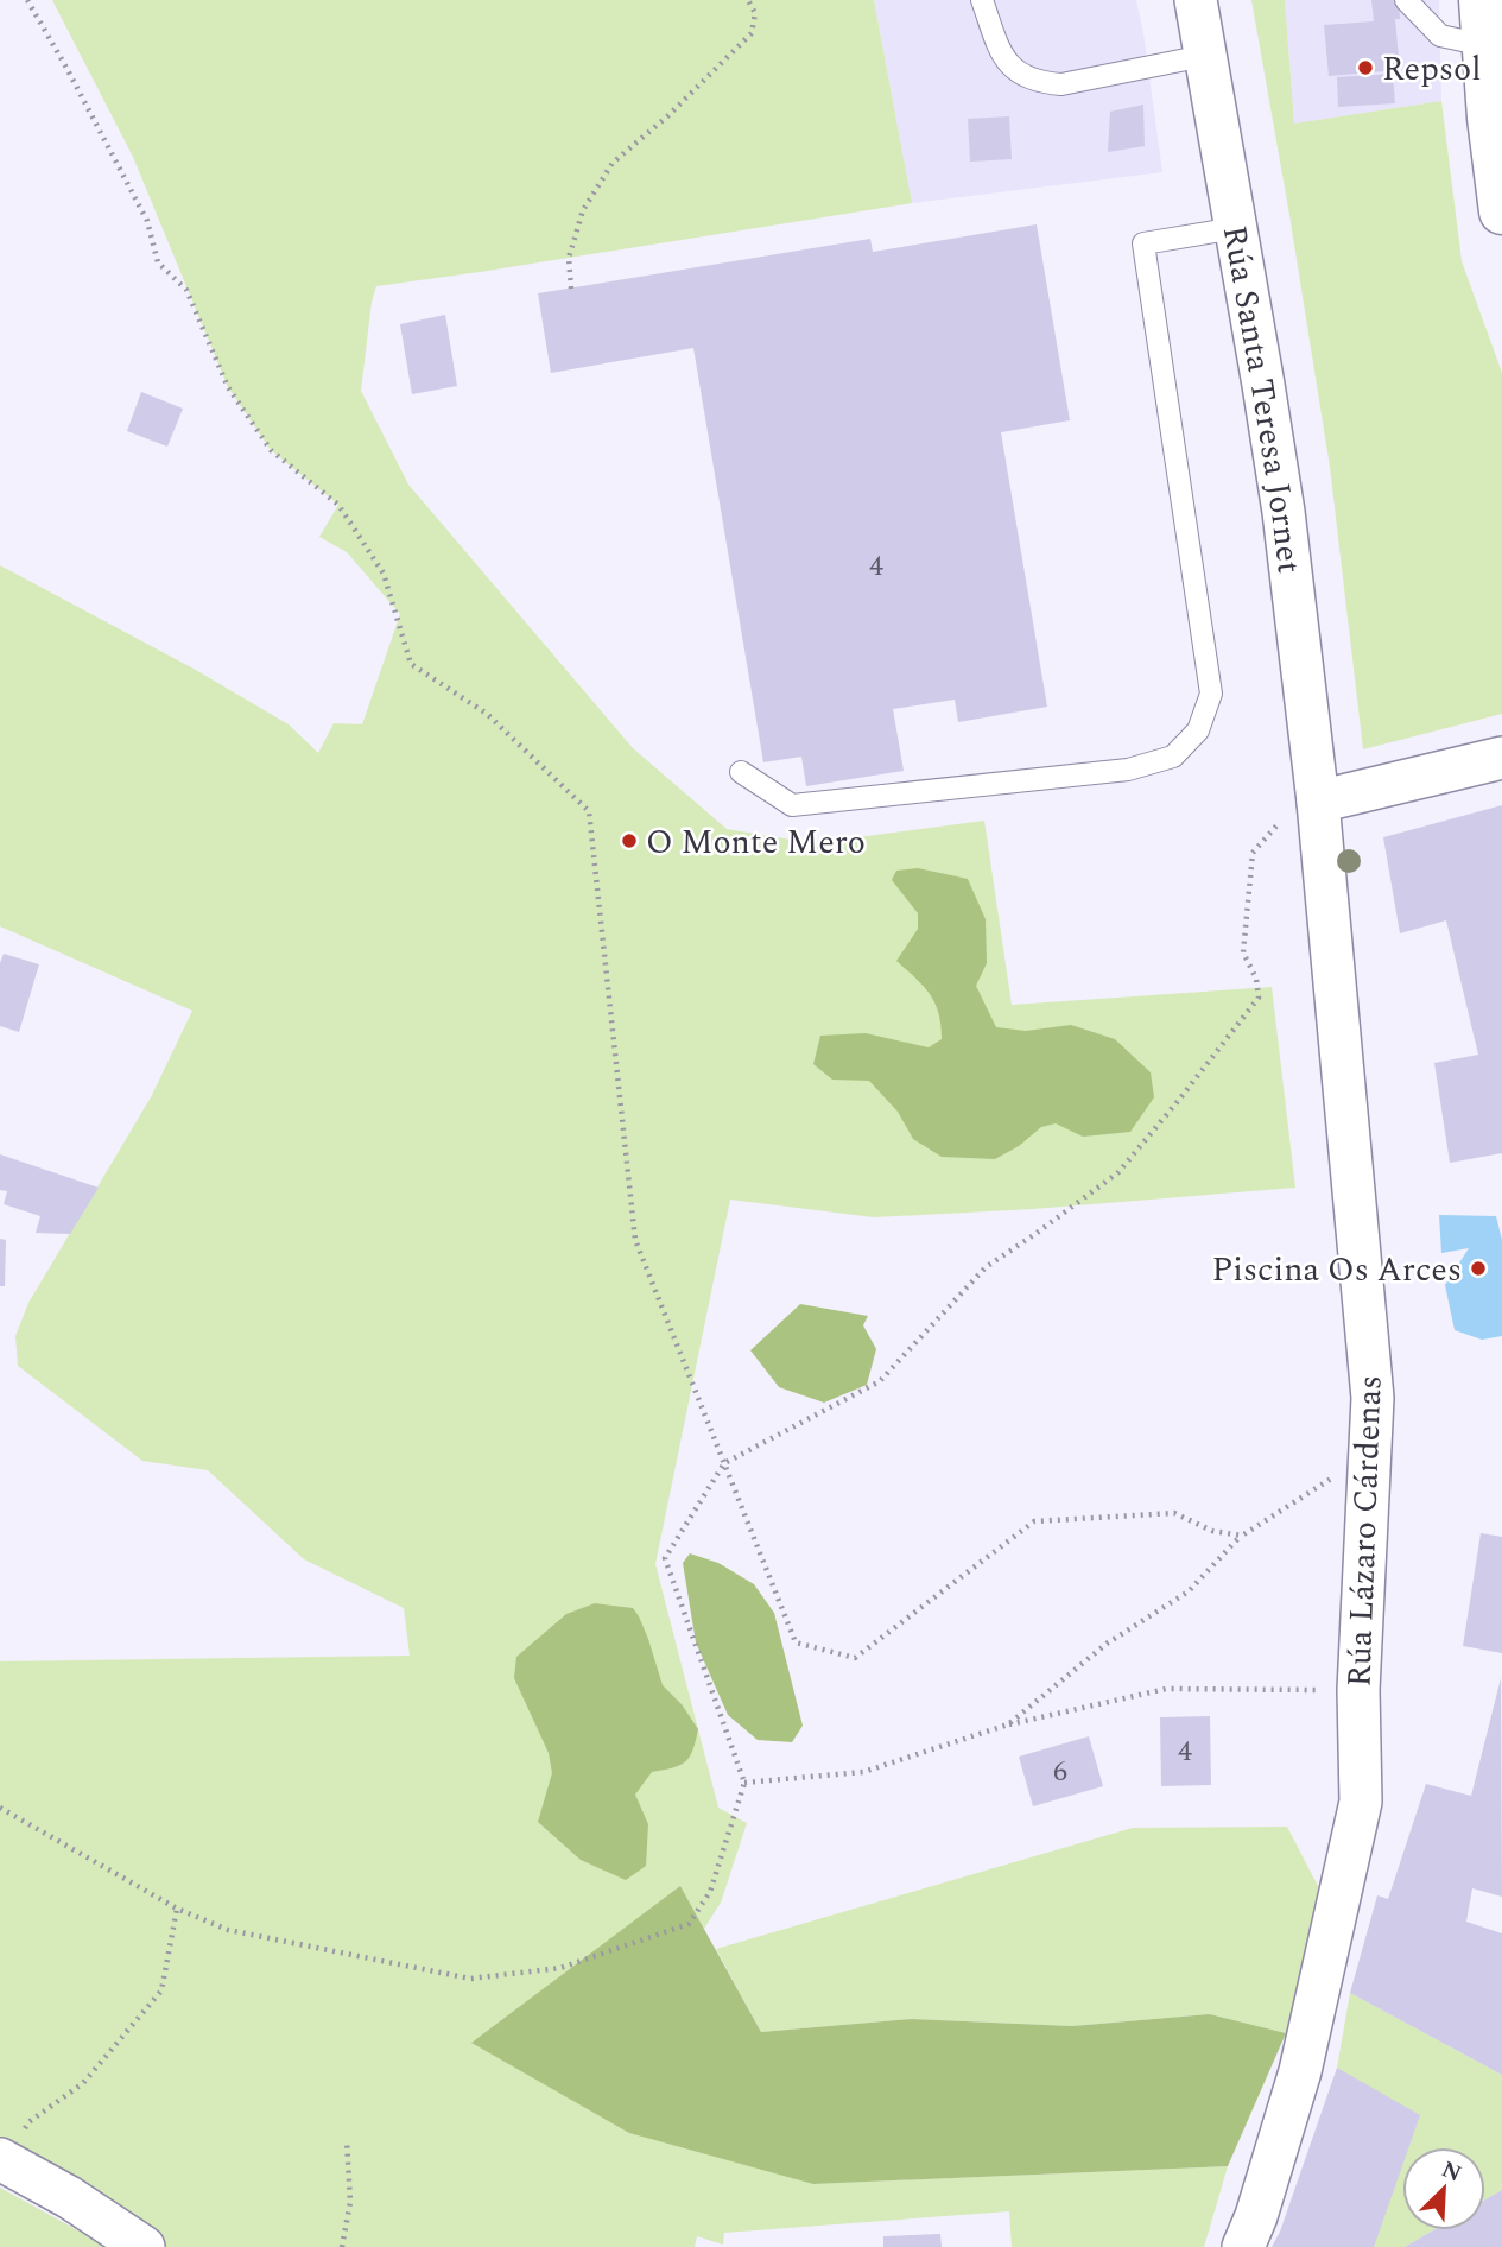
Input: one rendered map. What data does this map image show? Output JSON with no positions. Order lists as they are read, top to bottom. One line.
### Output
{"streets":{"street":["Rúa Santa Teresa Jornet","Rúa Lázaro Cárdenas"]},"crossings":[["Rúa Santa Teresa Jornet","Rúa Lázaro Cárdenas"]],"places":["Repsol","O Monte Mero","Piscina Os Arces"],"house_numbers":["4","4","6"],"north":"top right"}
